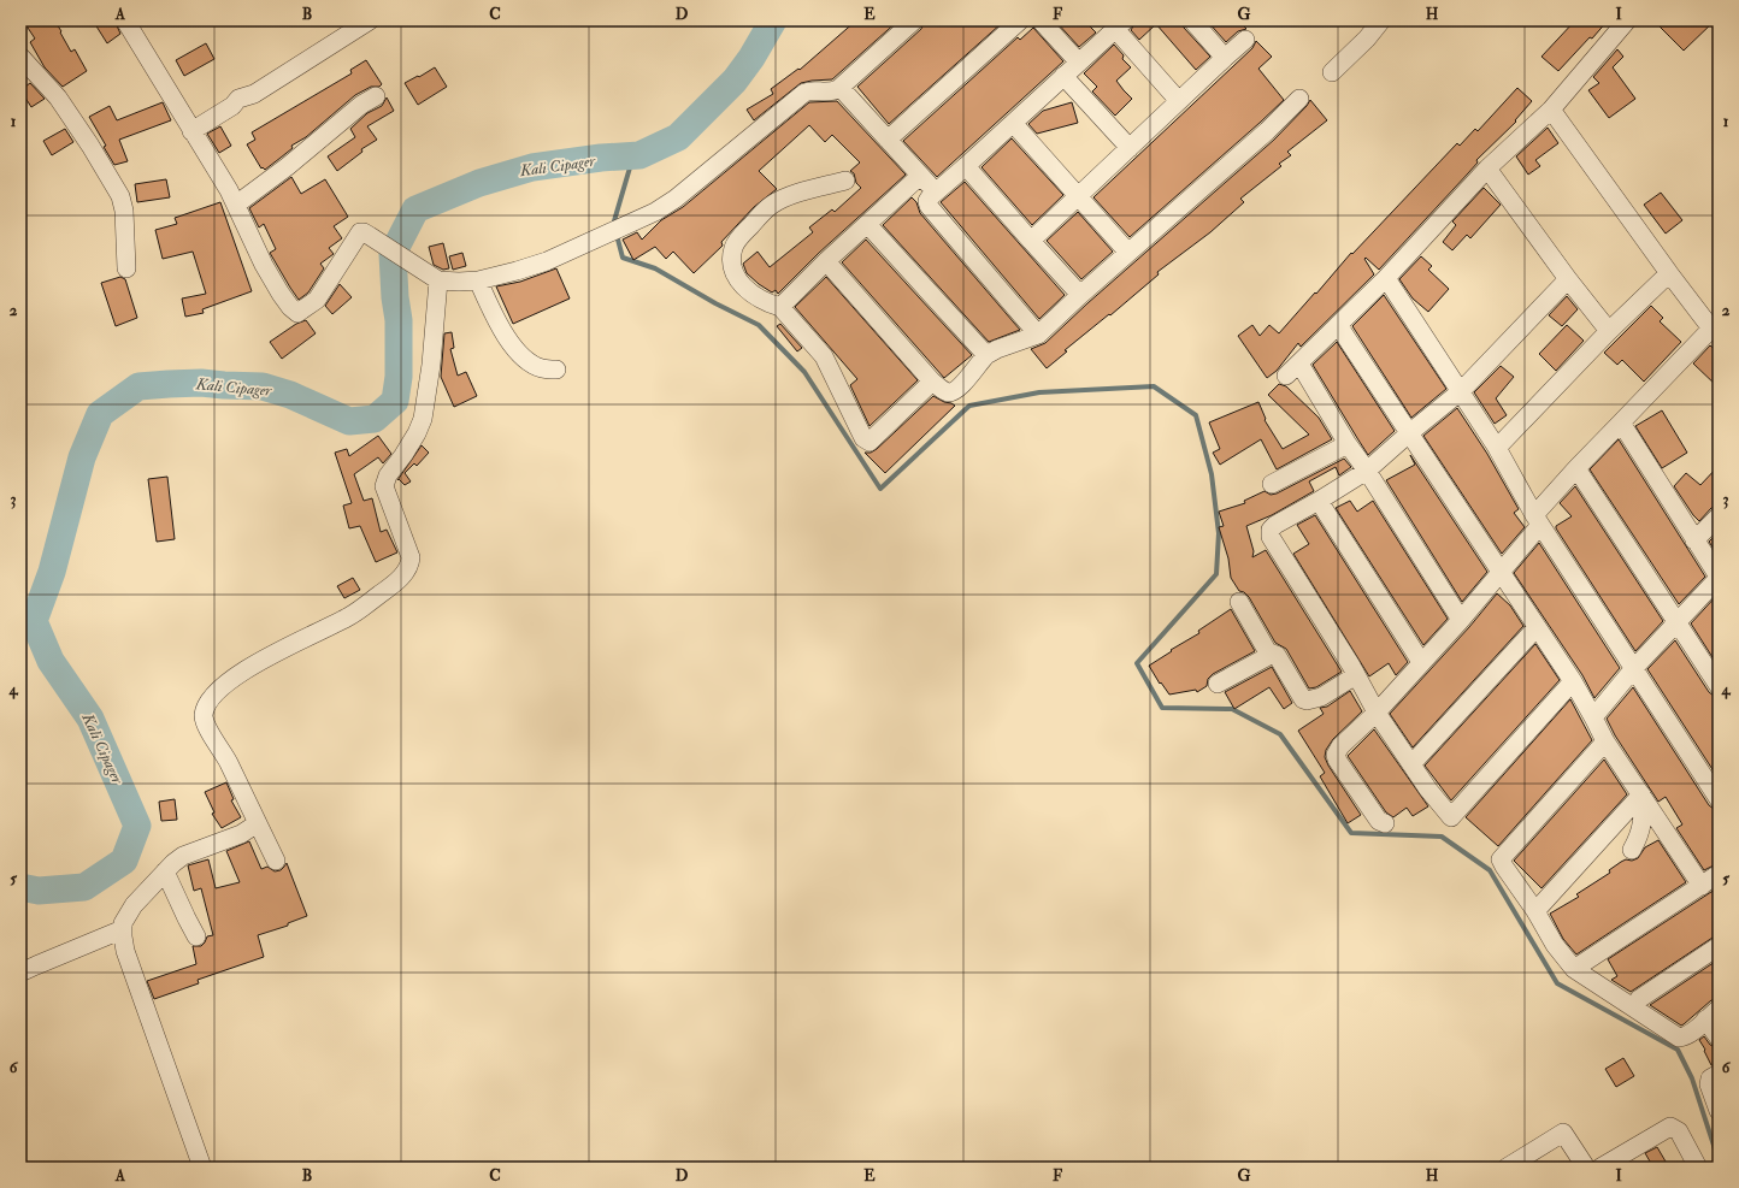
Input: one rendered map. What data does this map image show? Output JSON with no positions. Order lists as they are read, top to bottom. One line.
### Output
{"water":["Kali Cipager"],"grid":{"columns":["A","B","C","D","E","F","G","H","I"],"rows":["1","2","3","4","5","6"]}}
